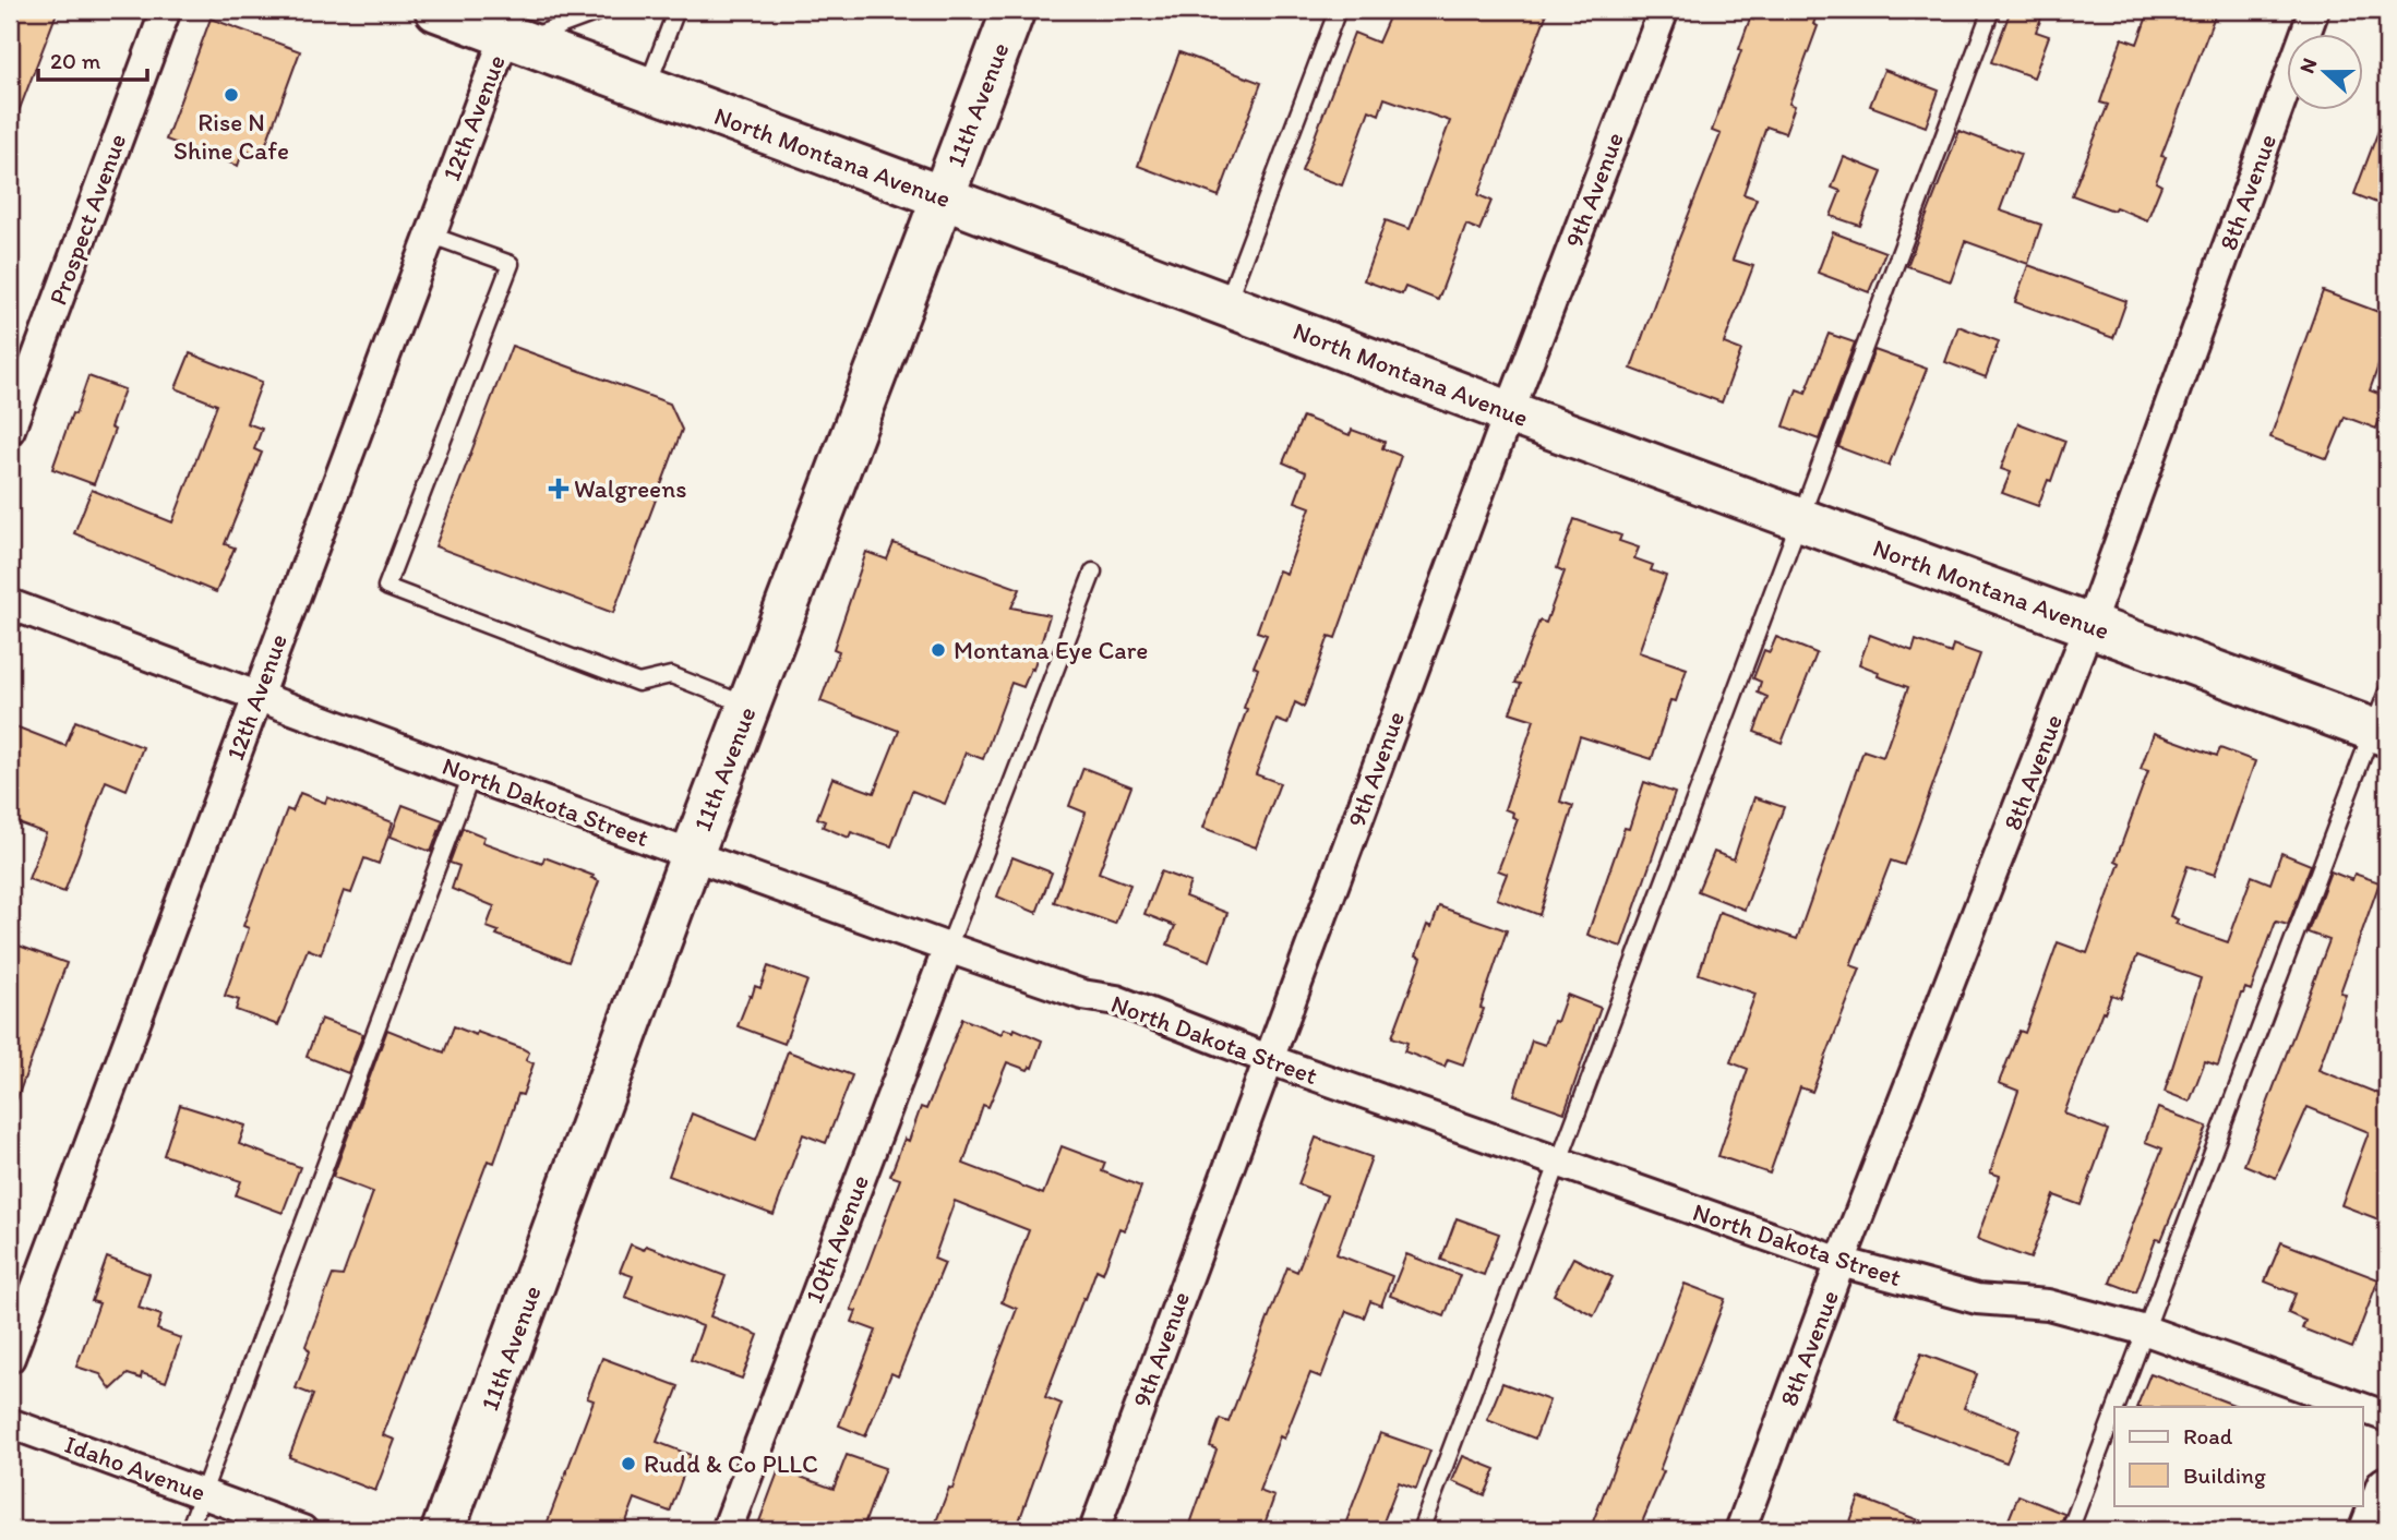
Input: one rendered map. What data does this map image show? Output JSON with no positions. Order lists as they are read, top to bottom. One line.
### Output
{"streets":{"main road":["11th Avenue","North Montana Avenue"],"street":["12th Avenue","9th Avenue","8th Avenue","Prospect Avenue","North Dakota Street","10th Avenue","Idaho Avenue"]},"crossings":[["11th Avenue","North Montana Avenue"],["11th Avenue","North Dakota Street"],["12th Avenue","North Montana Avenue"],["12th Avenue","North Dakota Street"],["North Montana Avenue","9th Avenue"],["North Montana Avenue","8th Avenue"],["9th Avenue","North Dakota Street"],["8th Avenue","North Dakota Street"],["North Dakota Street","10th Avenue"]],"places":{"other":["Rise N Shine Cafe","Montana Eye Care","Rudd & Co PLLC"],"health":["Walgreens"]},"legend":["Road","Building"],"scale_bar":"20 m","north":"left"}
